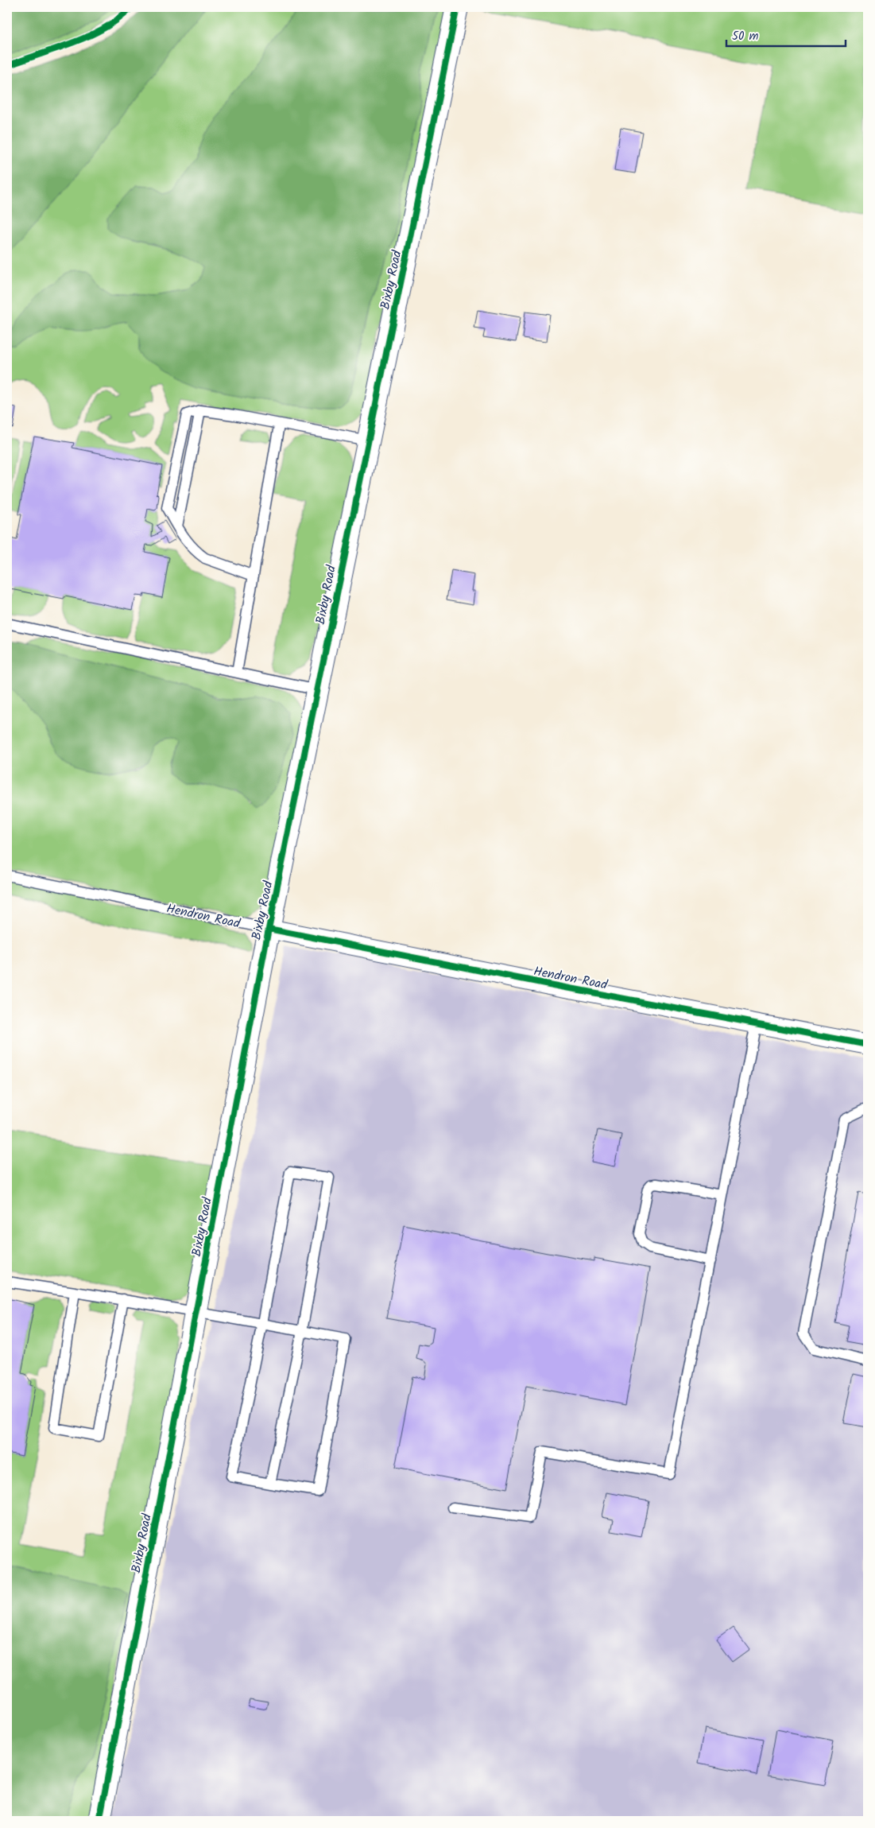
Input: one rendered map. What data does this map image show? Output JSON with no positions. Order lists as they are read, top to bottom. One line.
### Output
{"streets":{"street":["Bixby Road","Hendron Road"]},"crossings":[["Bixby Road","Hendron Road"]],"scale_bar":"50 m"}
